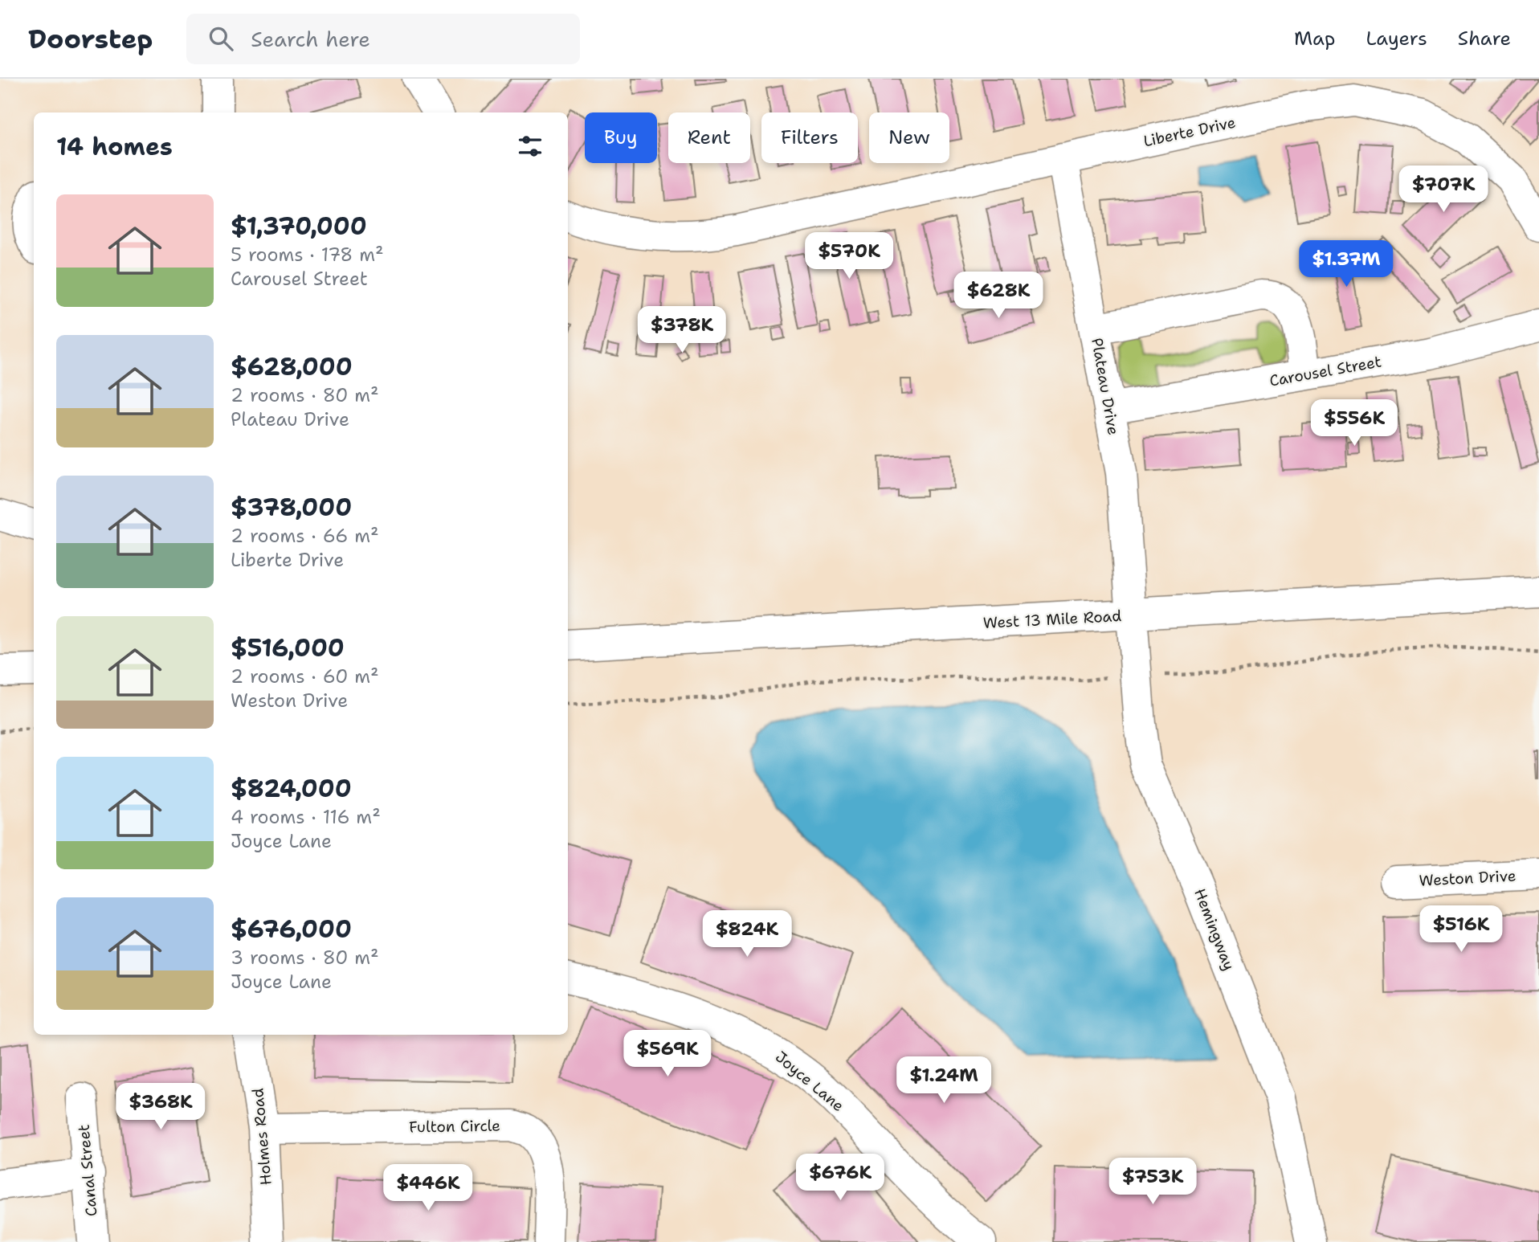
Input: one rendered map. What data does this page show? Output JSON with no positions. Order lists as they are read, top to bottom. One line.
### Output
{"streets":{"street":["Liberte Drive","Carousel Street","Plateau Drive","West 13 Mile Road","Weston Drive","Hemingway","Joyce Lane","Fulton Circle","Holmes Road","Canal Street"]},"crossings":[["Liberte Drive","Plateau Drive"],["Carousel Street","Plateau Drive"],["Plateau Drive","West 13 Mile Road"],["Plateau Drive","Hemingway"],["West 13 Mile Road","Hemingway"],["Fulton Circle","Holmes Road"]],"page":{"header":"Doorstep","search":"Search here","nav":["Map","Layers","Share"],"chip":["Buy","Rent","Filters","New"],"heading":"14 homes","price":["$707K","$570K","$1.37M","$628K","$378K","$556K","$516K","$824K","$569K","$1.24M","$368K","$676K","$753K","$446K"],"list":[{"name":"$1,370,000","note":"5 rooms · 178 m² · Carousel Street"},{"name":"$628,000","note":"2 rooms · 80 m² · Plateau Drive"},{"name":"$378,000","note":"2 rooms · 66 m² · Liberte Drive"},{"name":"$516,000","note":"2 rooms · 60 m² · Weston Drive"},{"name":"$824,000","note":"4 rooms · 116 m² · Joyce Lane"},{"name":"$676,000","note":"3 rooms · 80 m² · Joyce Lane"}]}}
